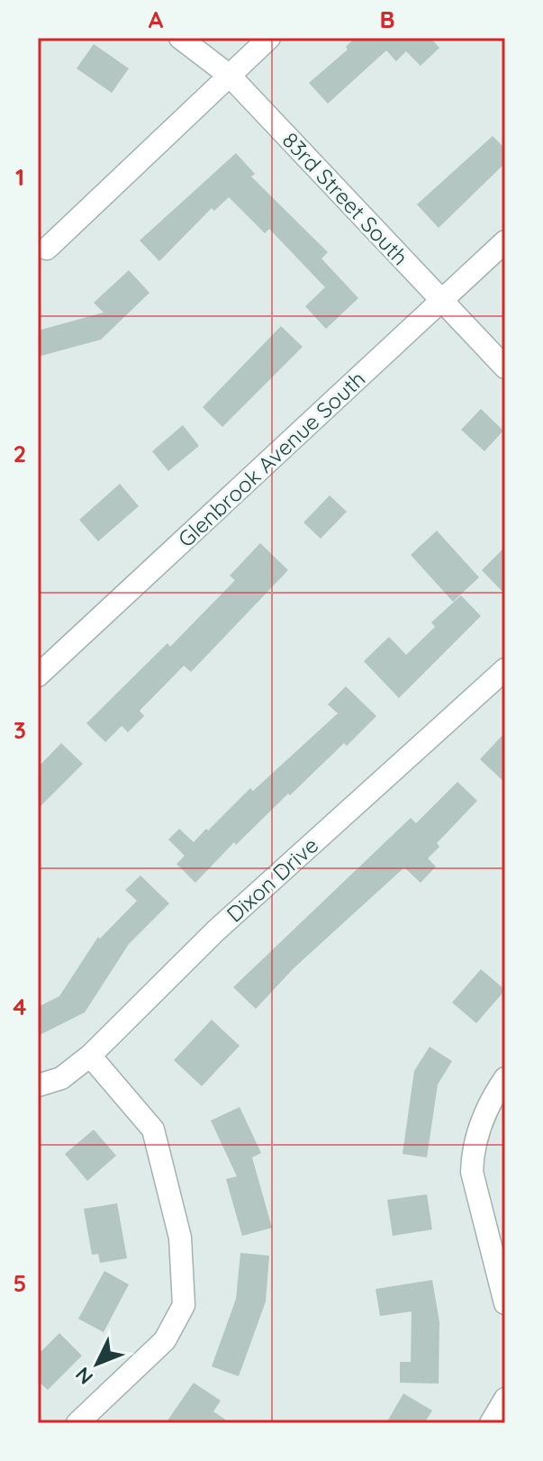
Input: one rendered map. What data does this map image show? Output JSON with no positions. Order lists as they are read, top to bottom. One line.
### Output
{"streets":{"street":["83rd Street South","Glenbrook Avenue South","Dixon Drive"]},"crossings":[["83rd Street South","Glenbrook Avenue South"]],"north":"bottom left","grid":{"columns":["A","B"],"rows":["1","2","3","4","5"]}}
